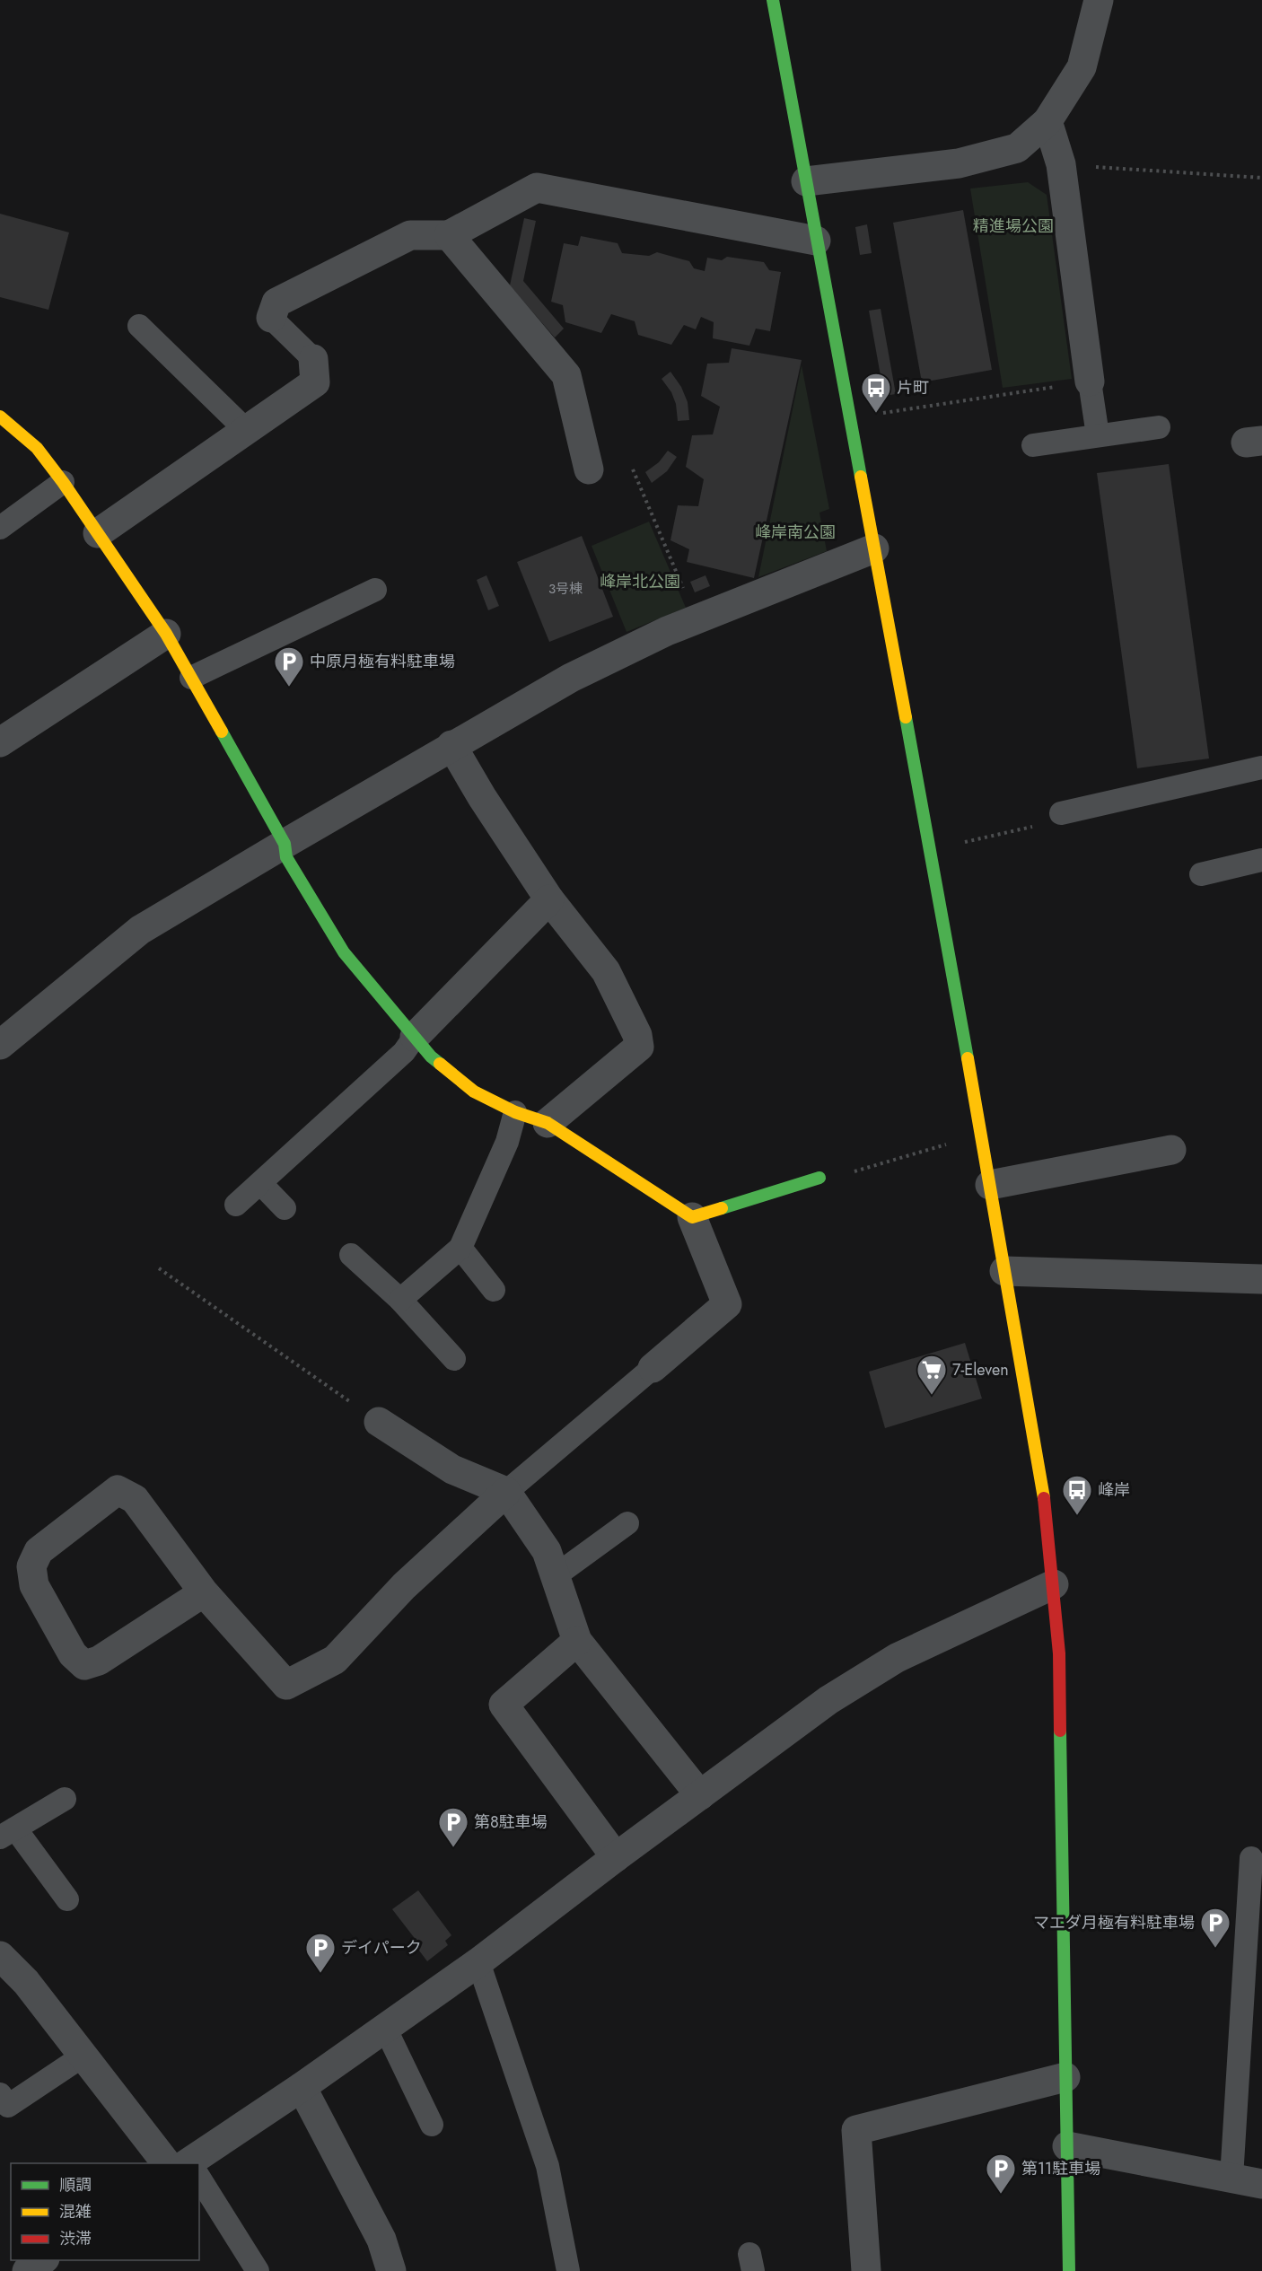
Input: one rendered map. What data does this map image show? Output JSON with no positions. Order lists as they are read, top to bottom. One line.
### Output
{"parks":["精進場公園","峰岸南公園","峰岸北公園"],"places":{"bus stop":["片町","峰岸"],"parking":["中原月極有料駐車場","第8駐車場","マエダ月極有料駐車場","デイパーク","第11駐車場"],"supermarket":["7-Eleven"]},"house_numbers":["3号棟"],"legend":["順調","混雑","渋滞"]}
